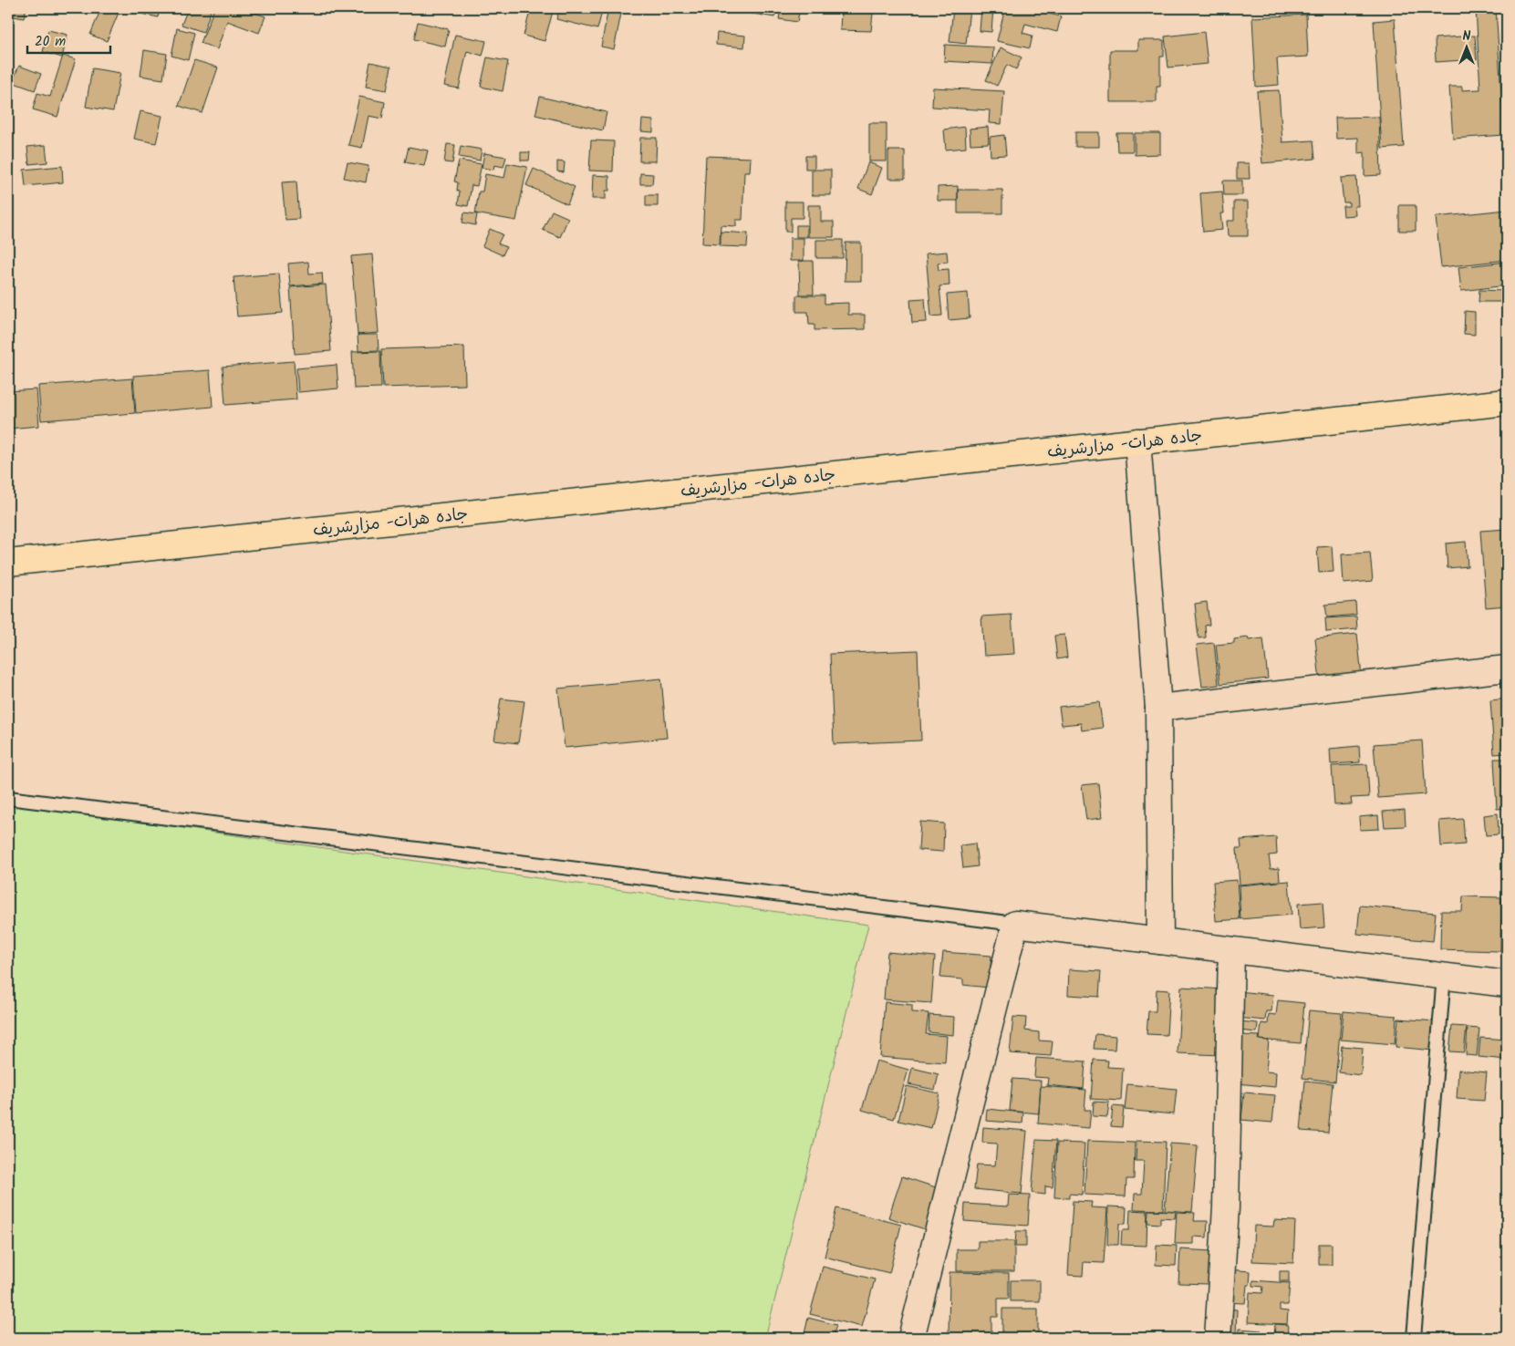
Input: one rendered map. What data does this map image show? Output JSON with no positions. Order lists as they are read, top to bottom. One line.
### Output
{"streets":{"highway":["جاده هرات- مزارشریف"]},"scale_bar":"20 m","north":"top"}
